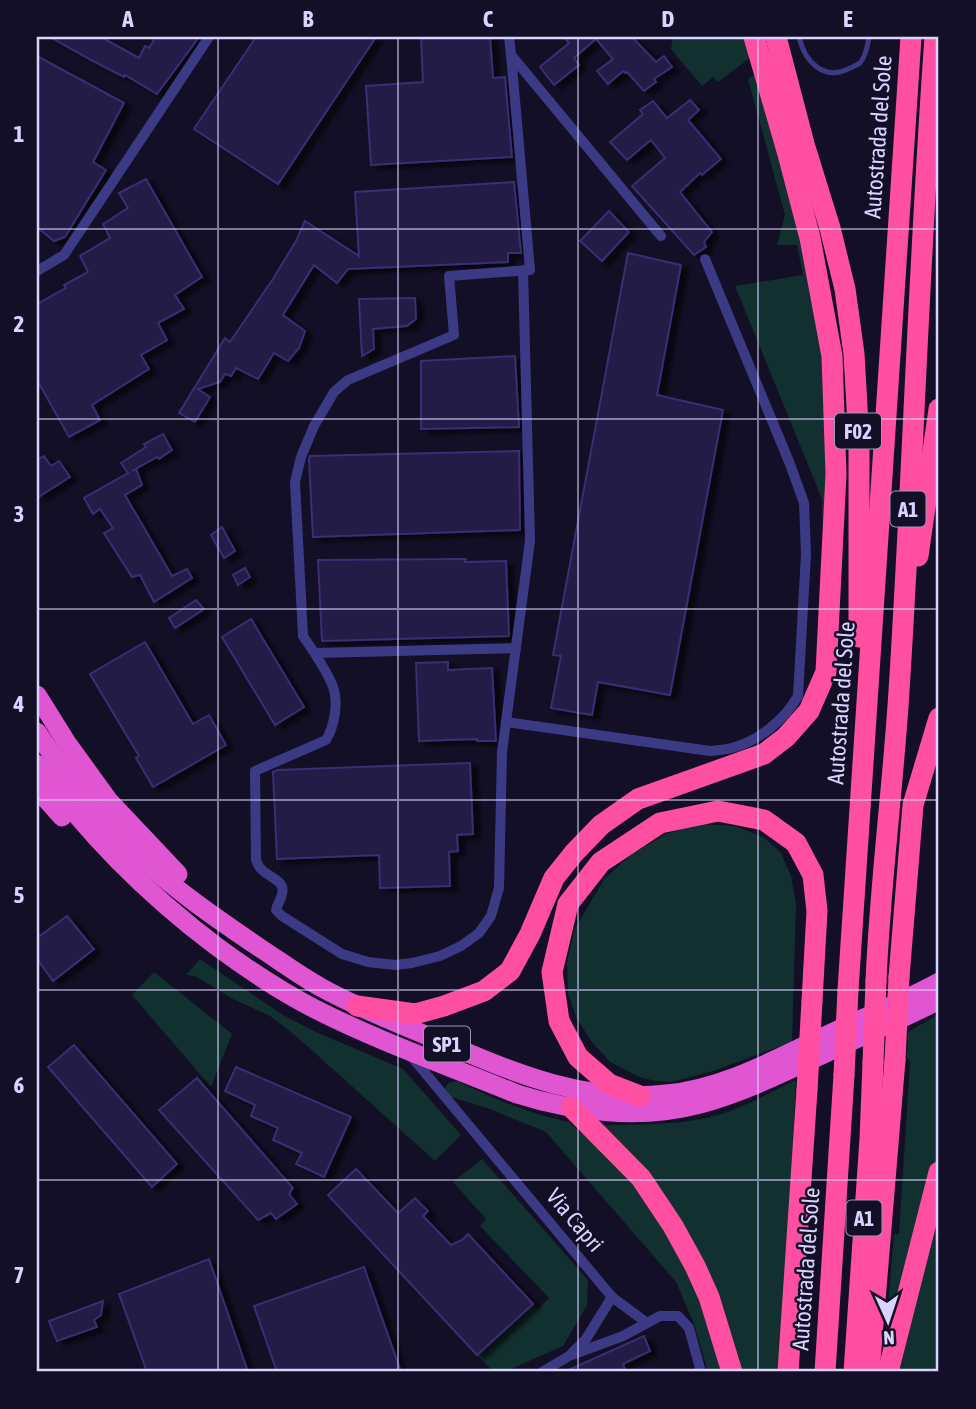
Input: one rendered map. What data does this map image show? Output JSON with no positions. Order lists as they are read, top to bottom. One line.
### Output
{"streets":{"highway":["Autostrada del Sole","F02","A1","SP1"],"street":["Via Capri"]},"crossings":[["Autostrada del Sole","F02"],["SP1","Via Capri"]],"north":"bottom","grid":{"columns":["A","B","C","D","E"],"rows":["1","2","3","4","5","6","7"]}}
